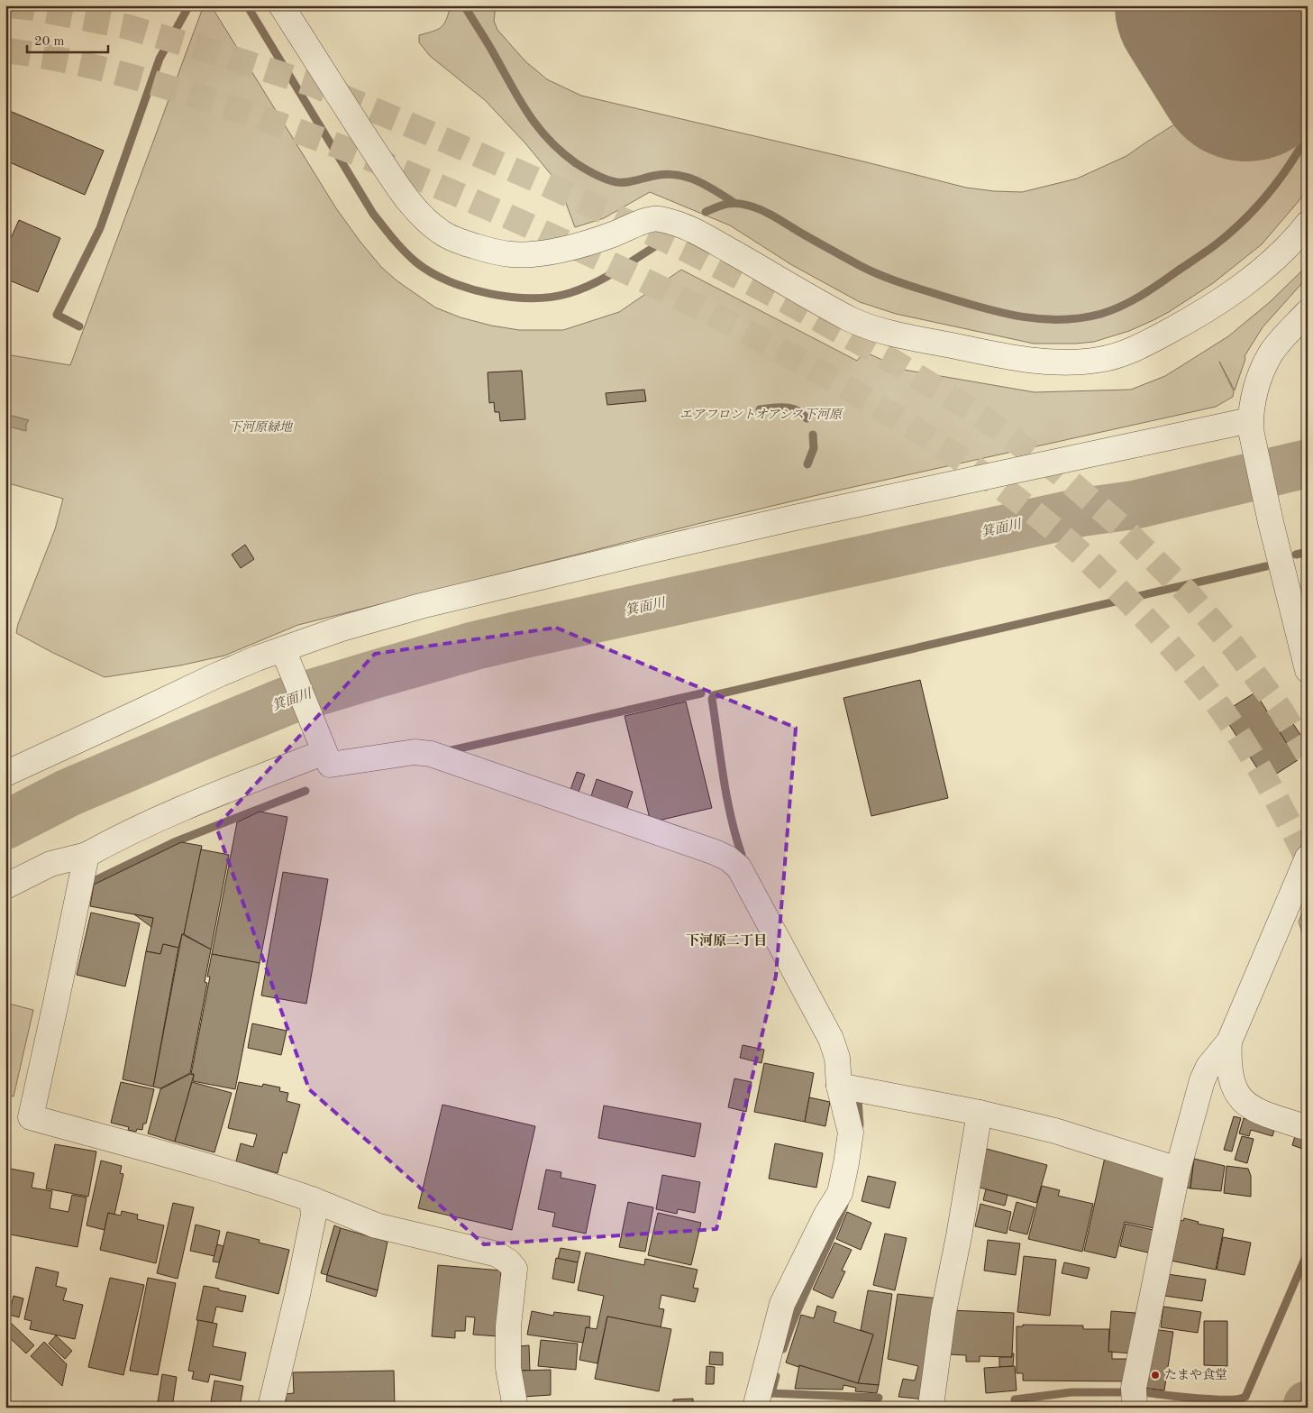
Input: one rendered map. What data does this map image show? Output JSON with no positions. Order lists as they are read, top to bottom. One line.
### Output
{"districts":["下河原二丁目"],"water":["箕面川"],"parks":["エアフロントオアシス下河原","下河原緑地"],"places":["たまや食堂"],"scale_bar":"20 m"}
